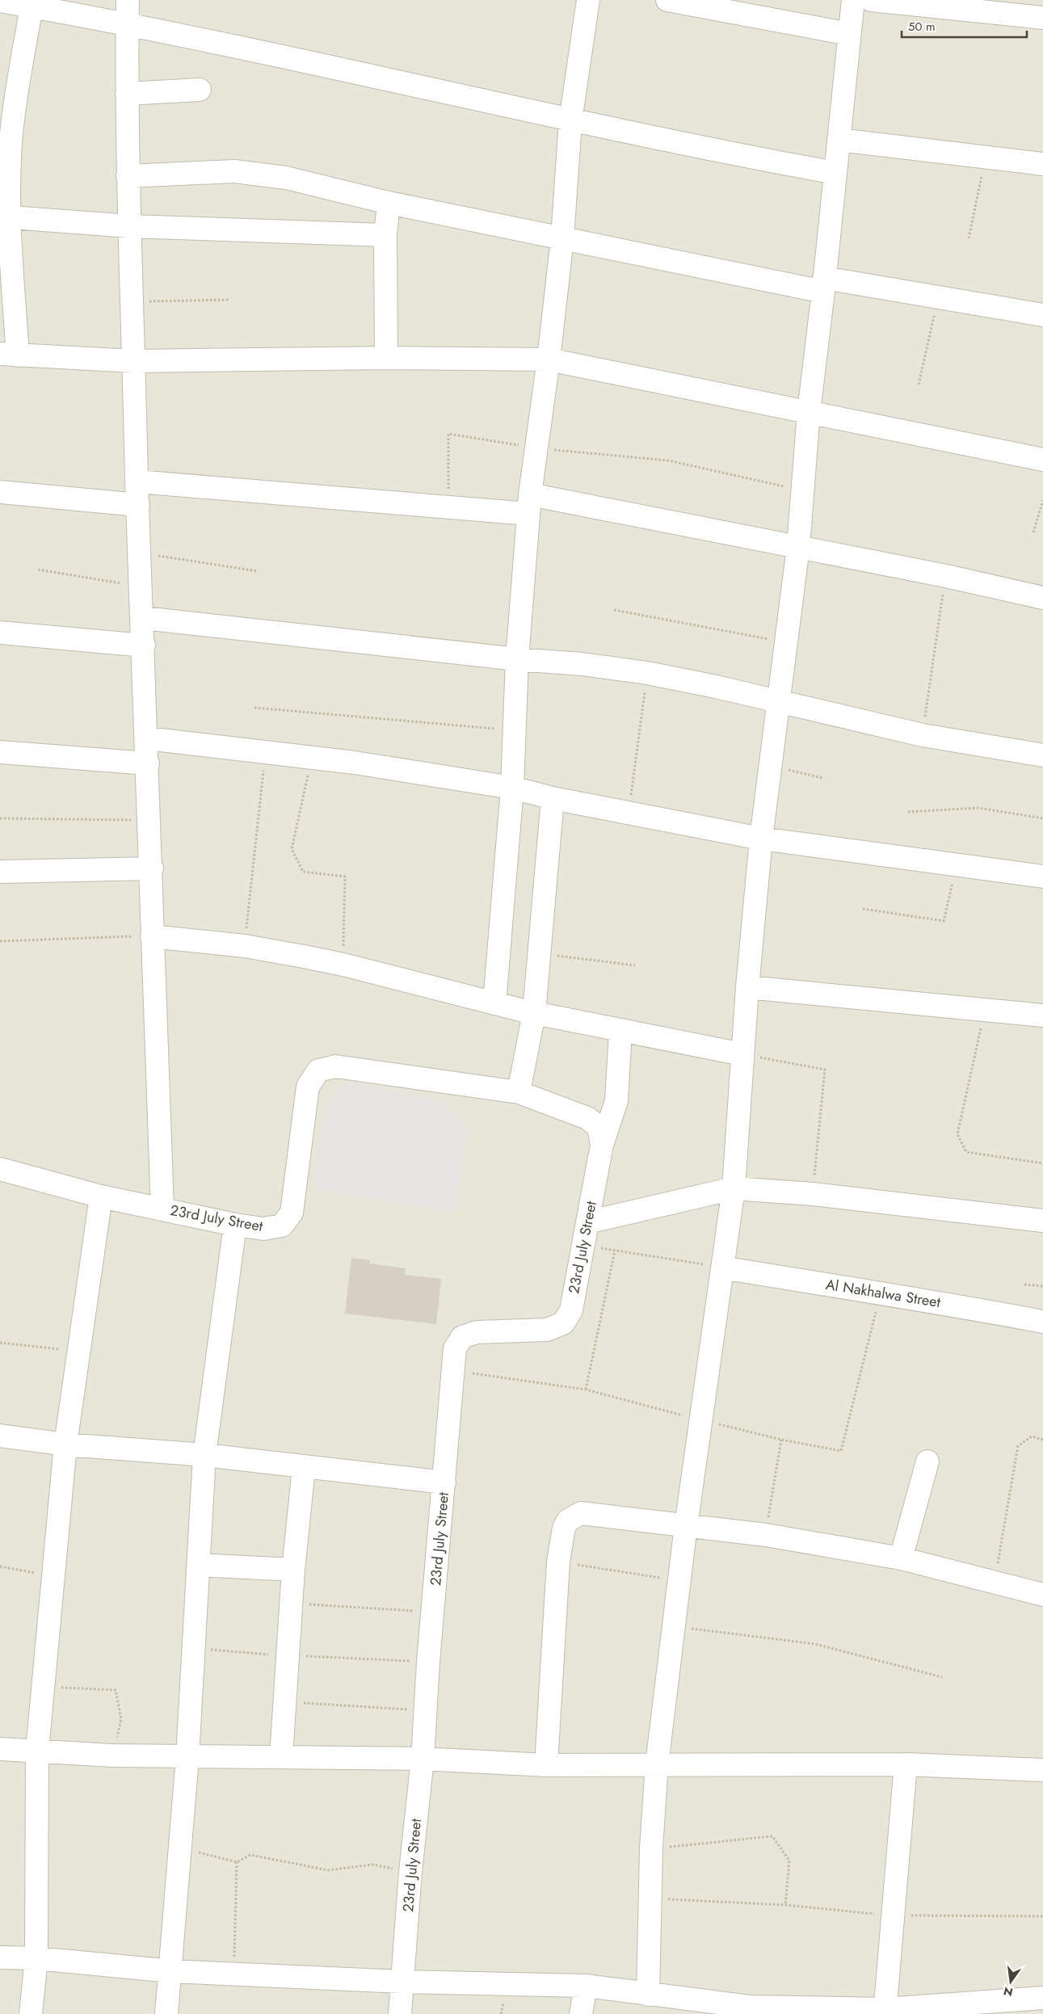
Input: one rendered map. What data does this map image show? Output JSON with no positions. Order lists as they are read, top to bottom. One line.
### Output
{"streets":{"street":["23rd July Street","Al Nakhalwa Street"]},"scale_bar":"50 m","north":"bottom"}
